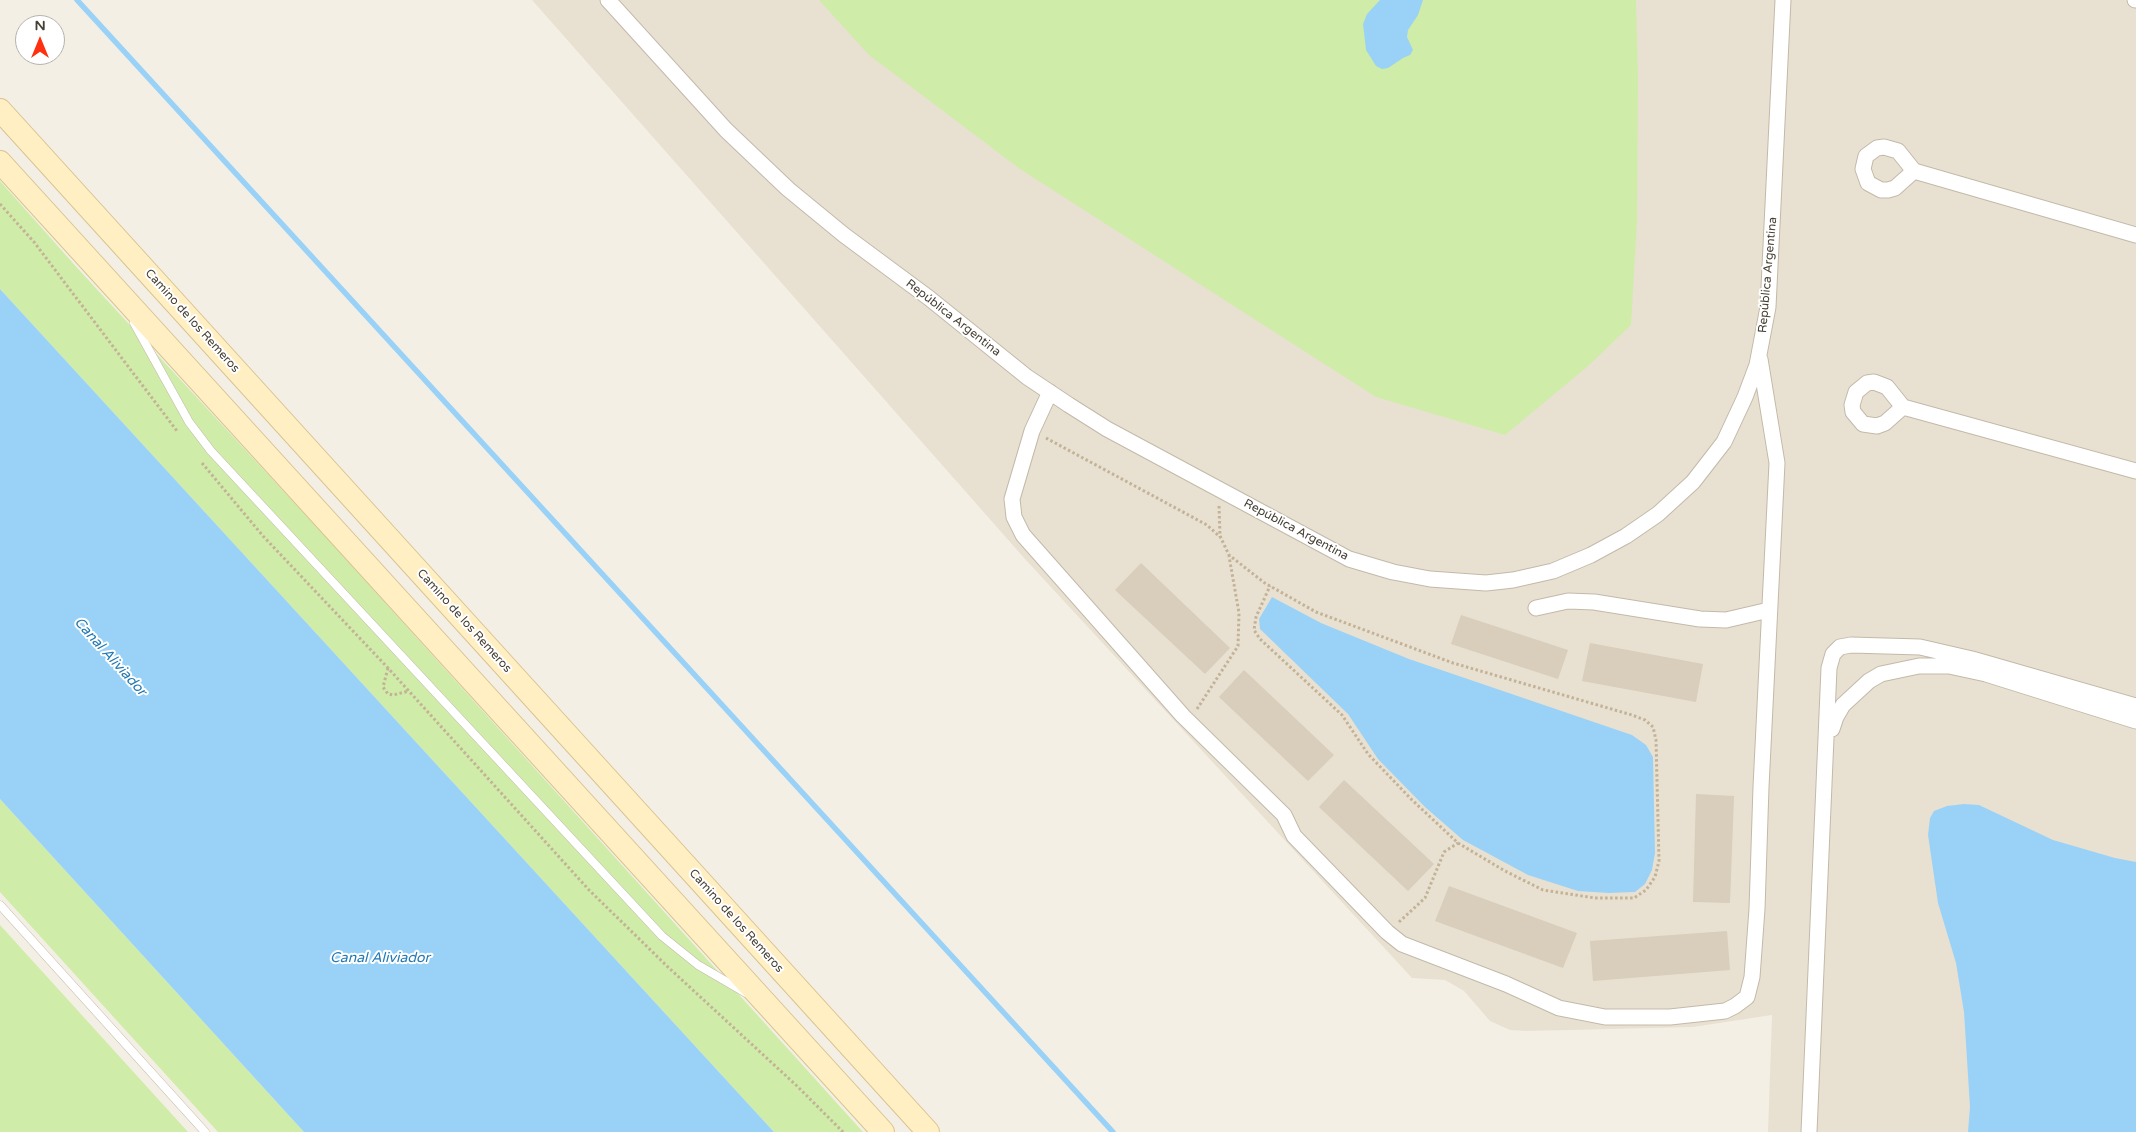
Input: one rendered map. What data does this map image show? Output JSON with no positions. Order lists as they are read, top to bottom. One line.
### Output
{"streets":{"main road":["Camino de los Remeros"],"street":["República Argentina"]},"water":["Canal Aliviador"],"north":"top"}
